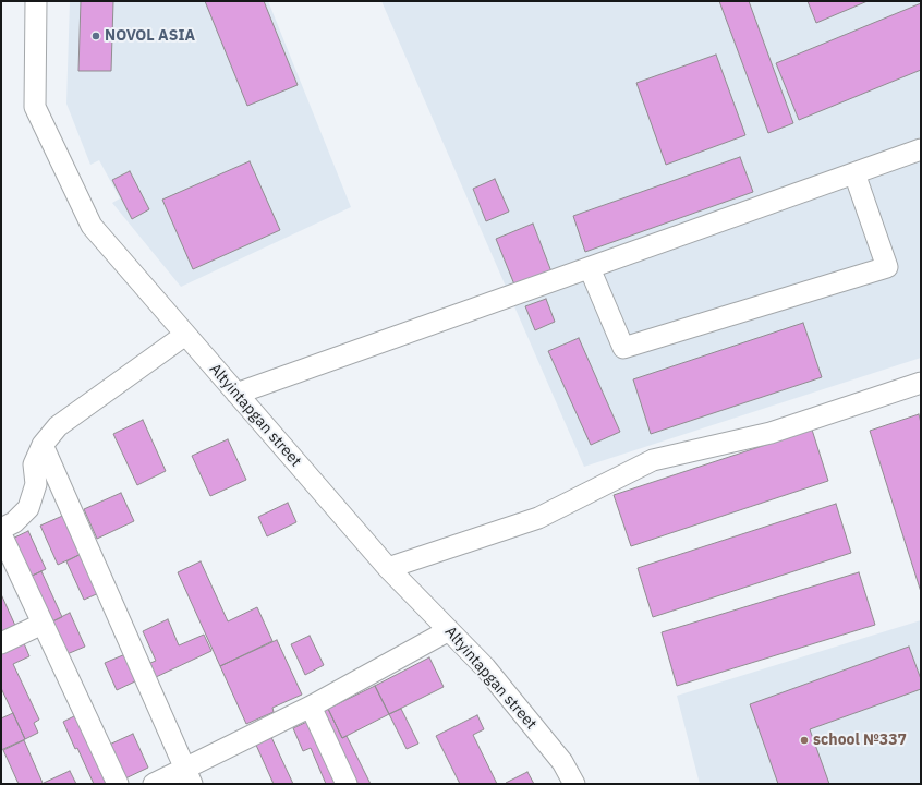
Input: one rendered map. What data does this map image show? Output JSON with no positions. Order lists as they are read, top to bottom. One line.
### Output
{"streets":{"street":["Altyintapgan street"]},"places":["NOVOL ASIA","school №337"]}
